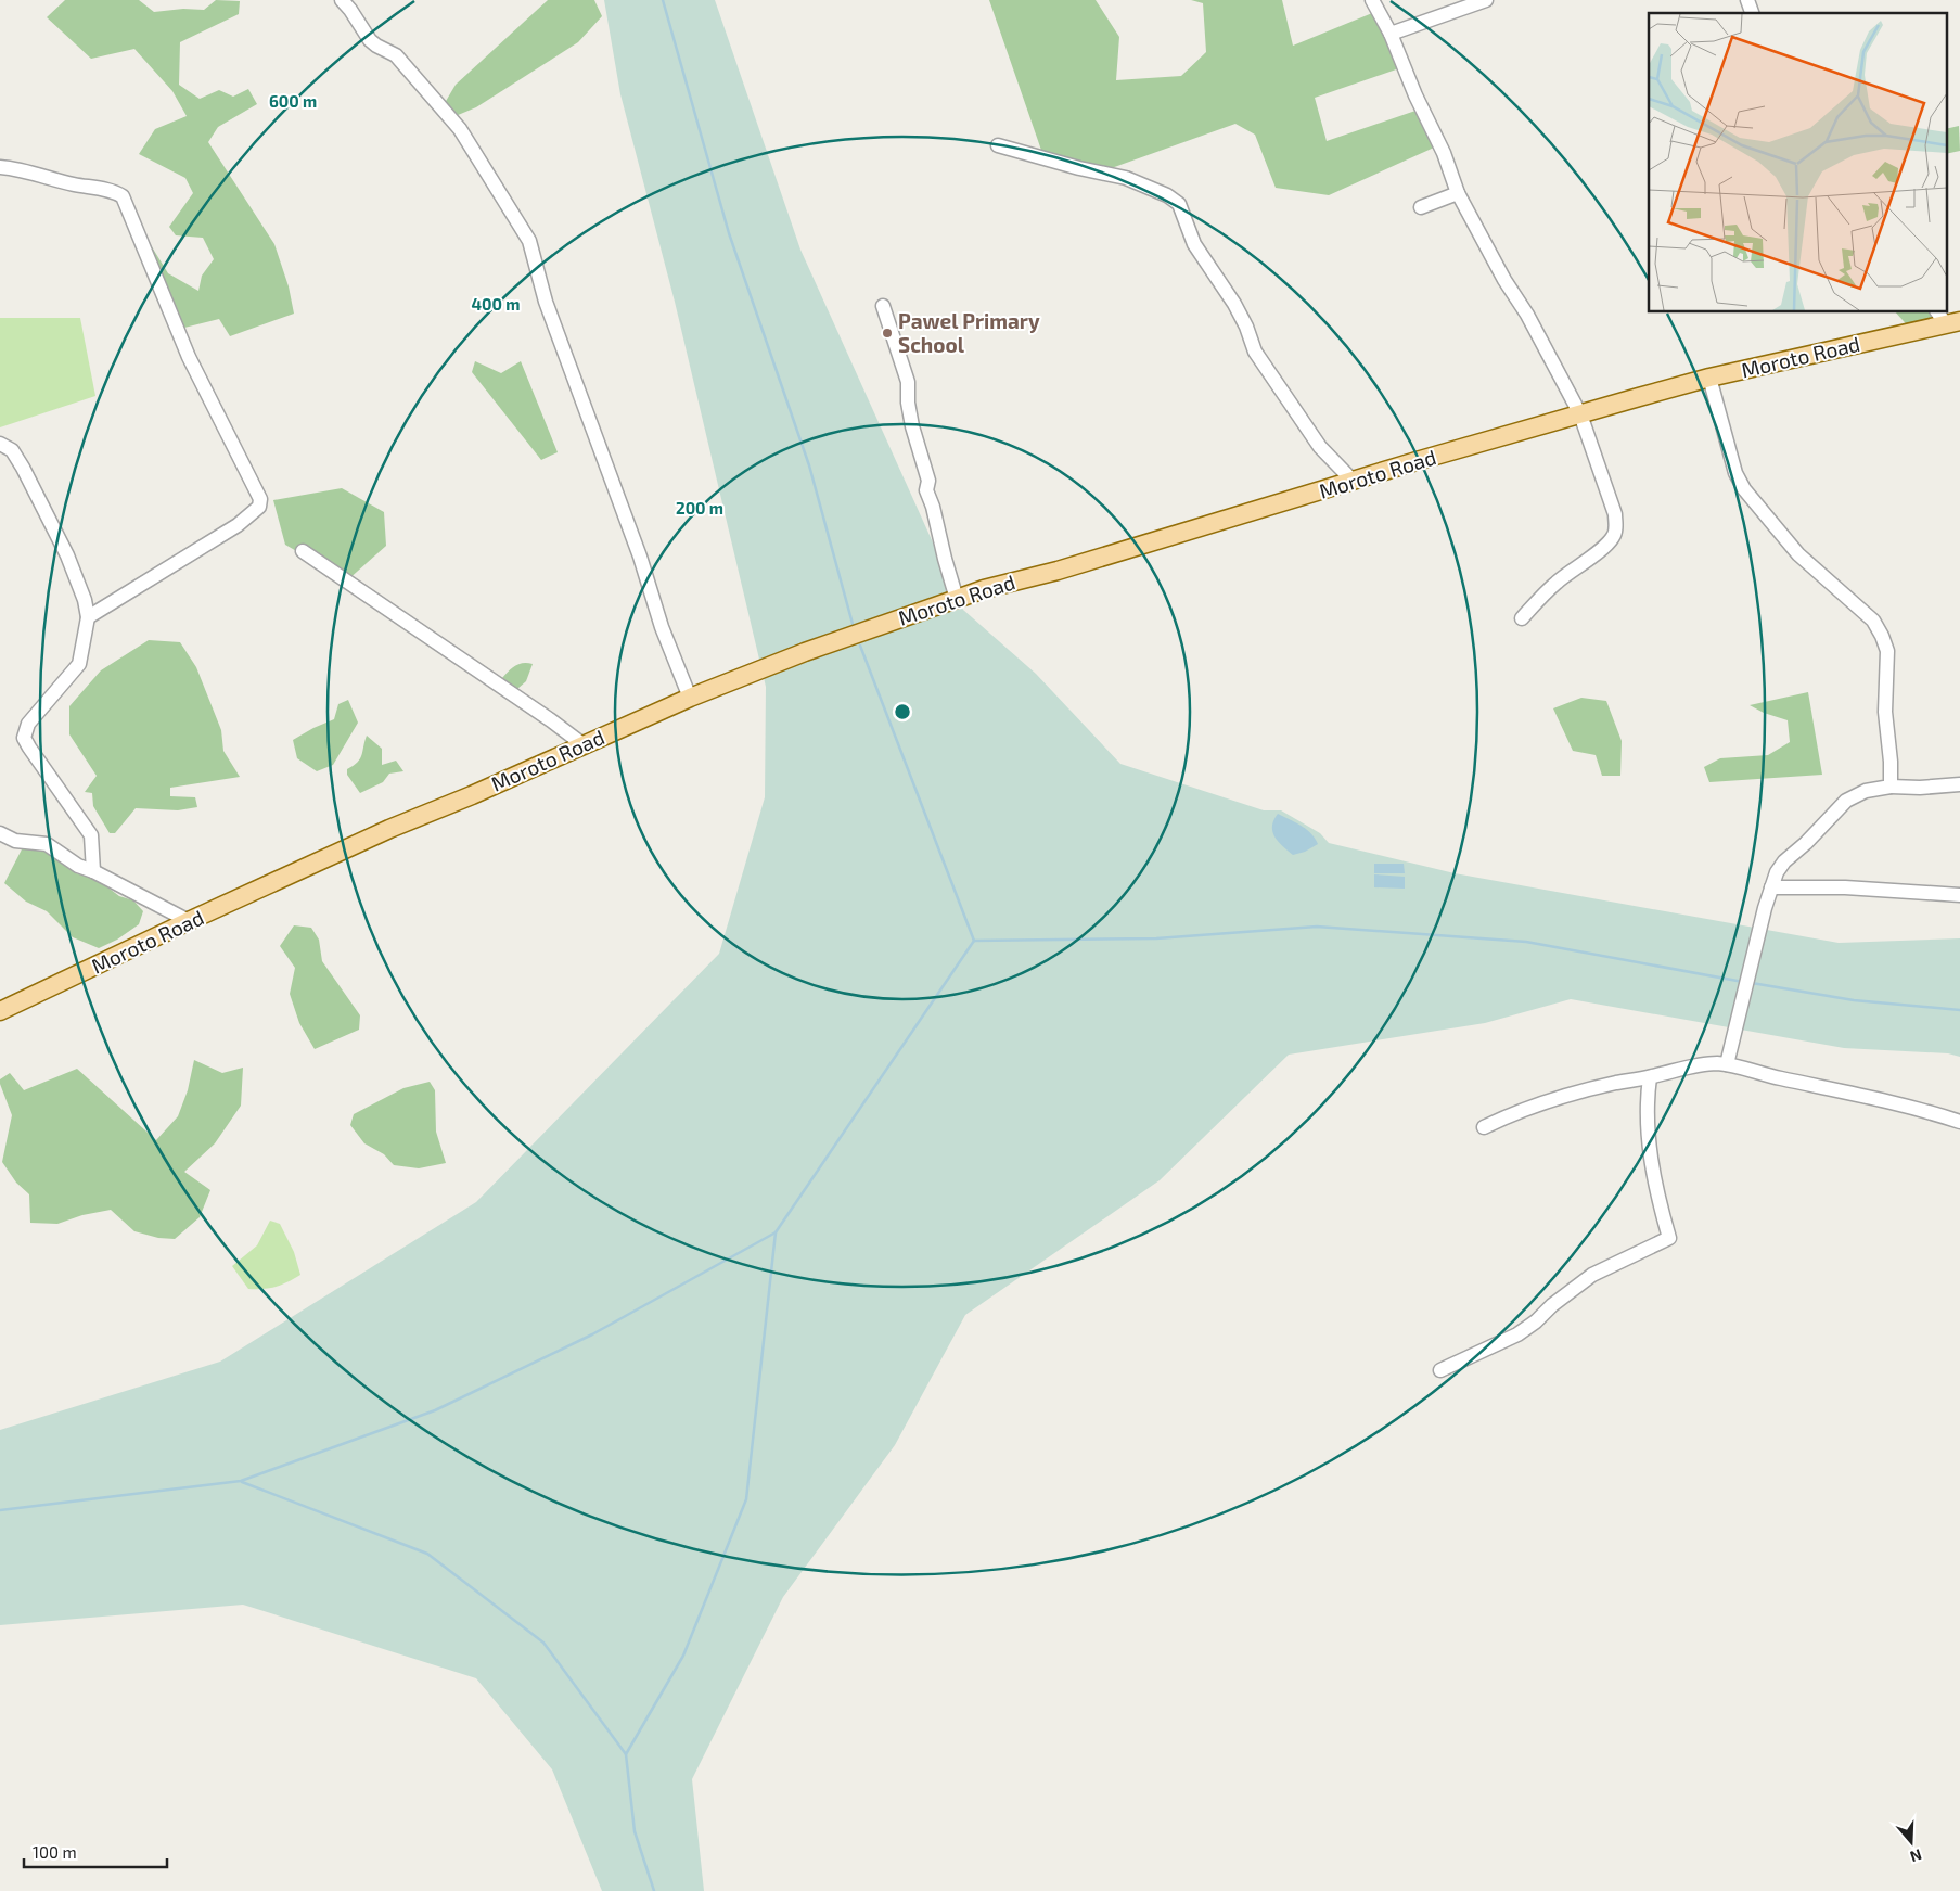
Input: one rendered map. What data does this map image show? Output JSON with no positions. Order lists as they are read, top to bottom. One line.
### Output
{"streets":{"main road":["Moroto Road"]},"places":["Pawel Primary School"],"scale_bar":"100 m","north":"bottom","rings":["600 m","400 m","200 m"]}
